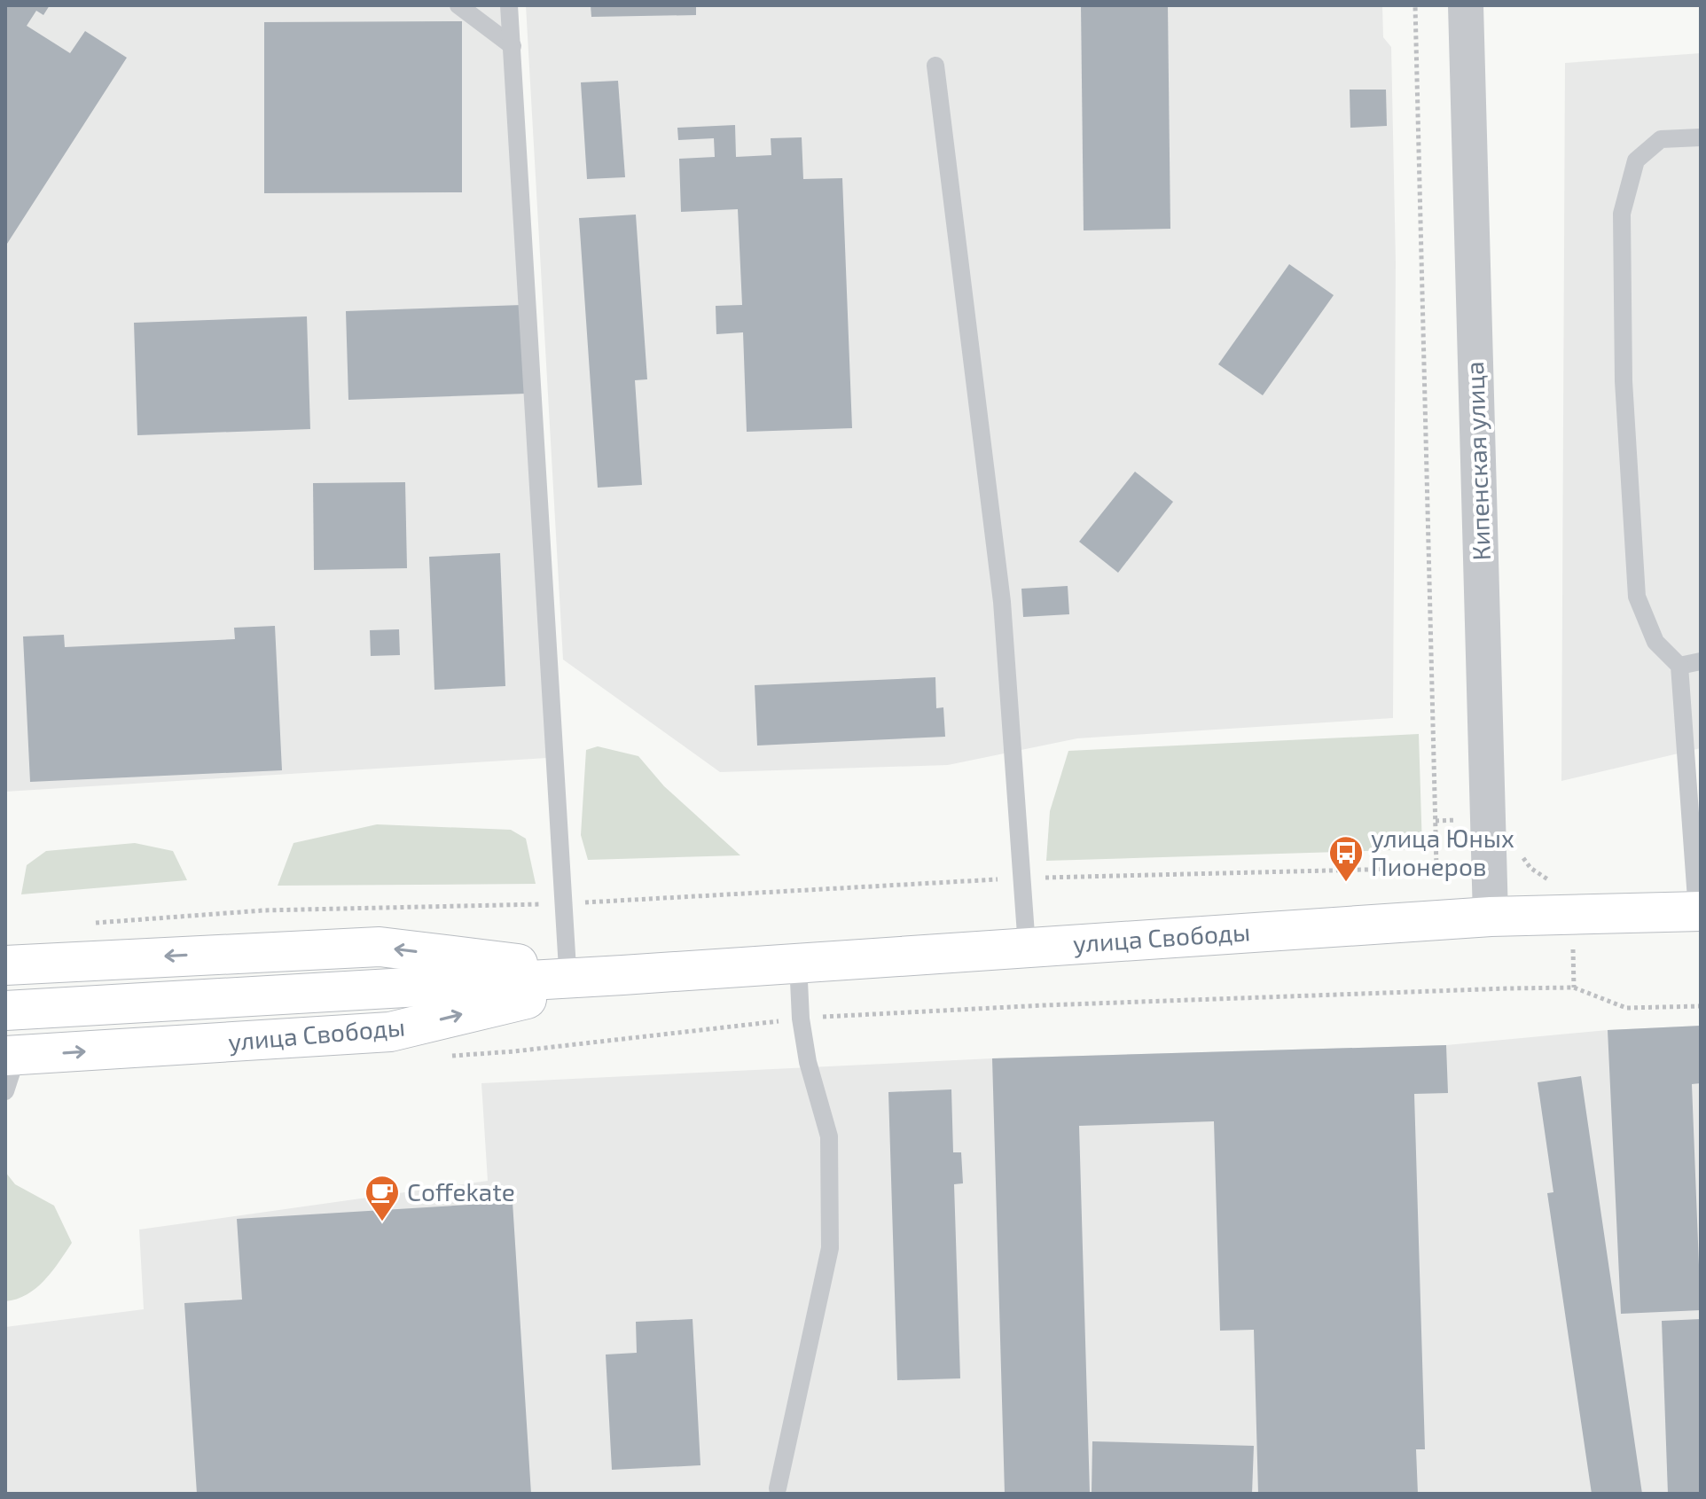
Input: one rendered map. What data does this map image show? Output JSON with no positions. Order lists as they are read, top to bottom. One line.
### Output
{"streets":{"main road":["улица Свободы"],"street":["Кипенская улица"]},"crossings":[["Кипенская улица","улица Свободы"]],"places":{"bus stop":["улица Юных Пионеров"],"cafe":["Coffekate"]}}
